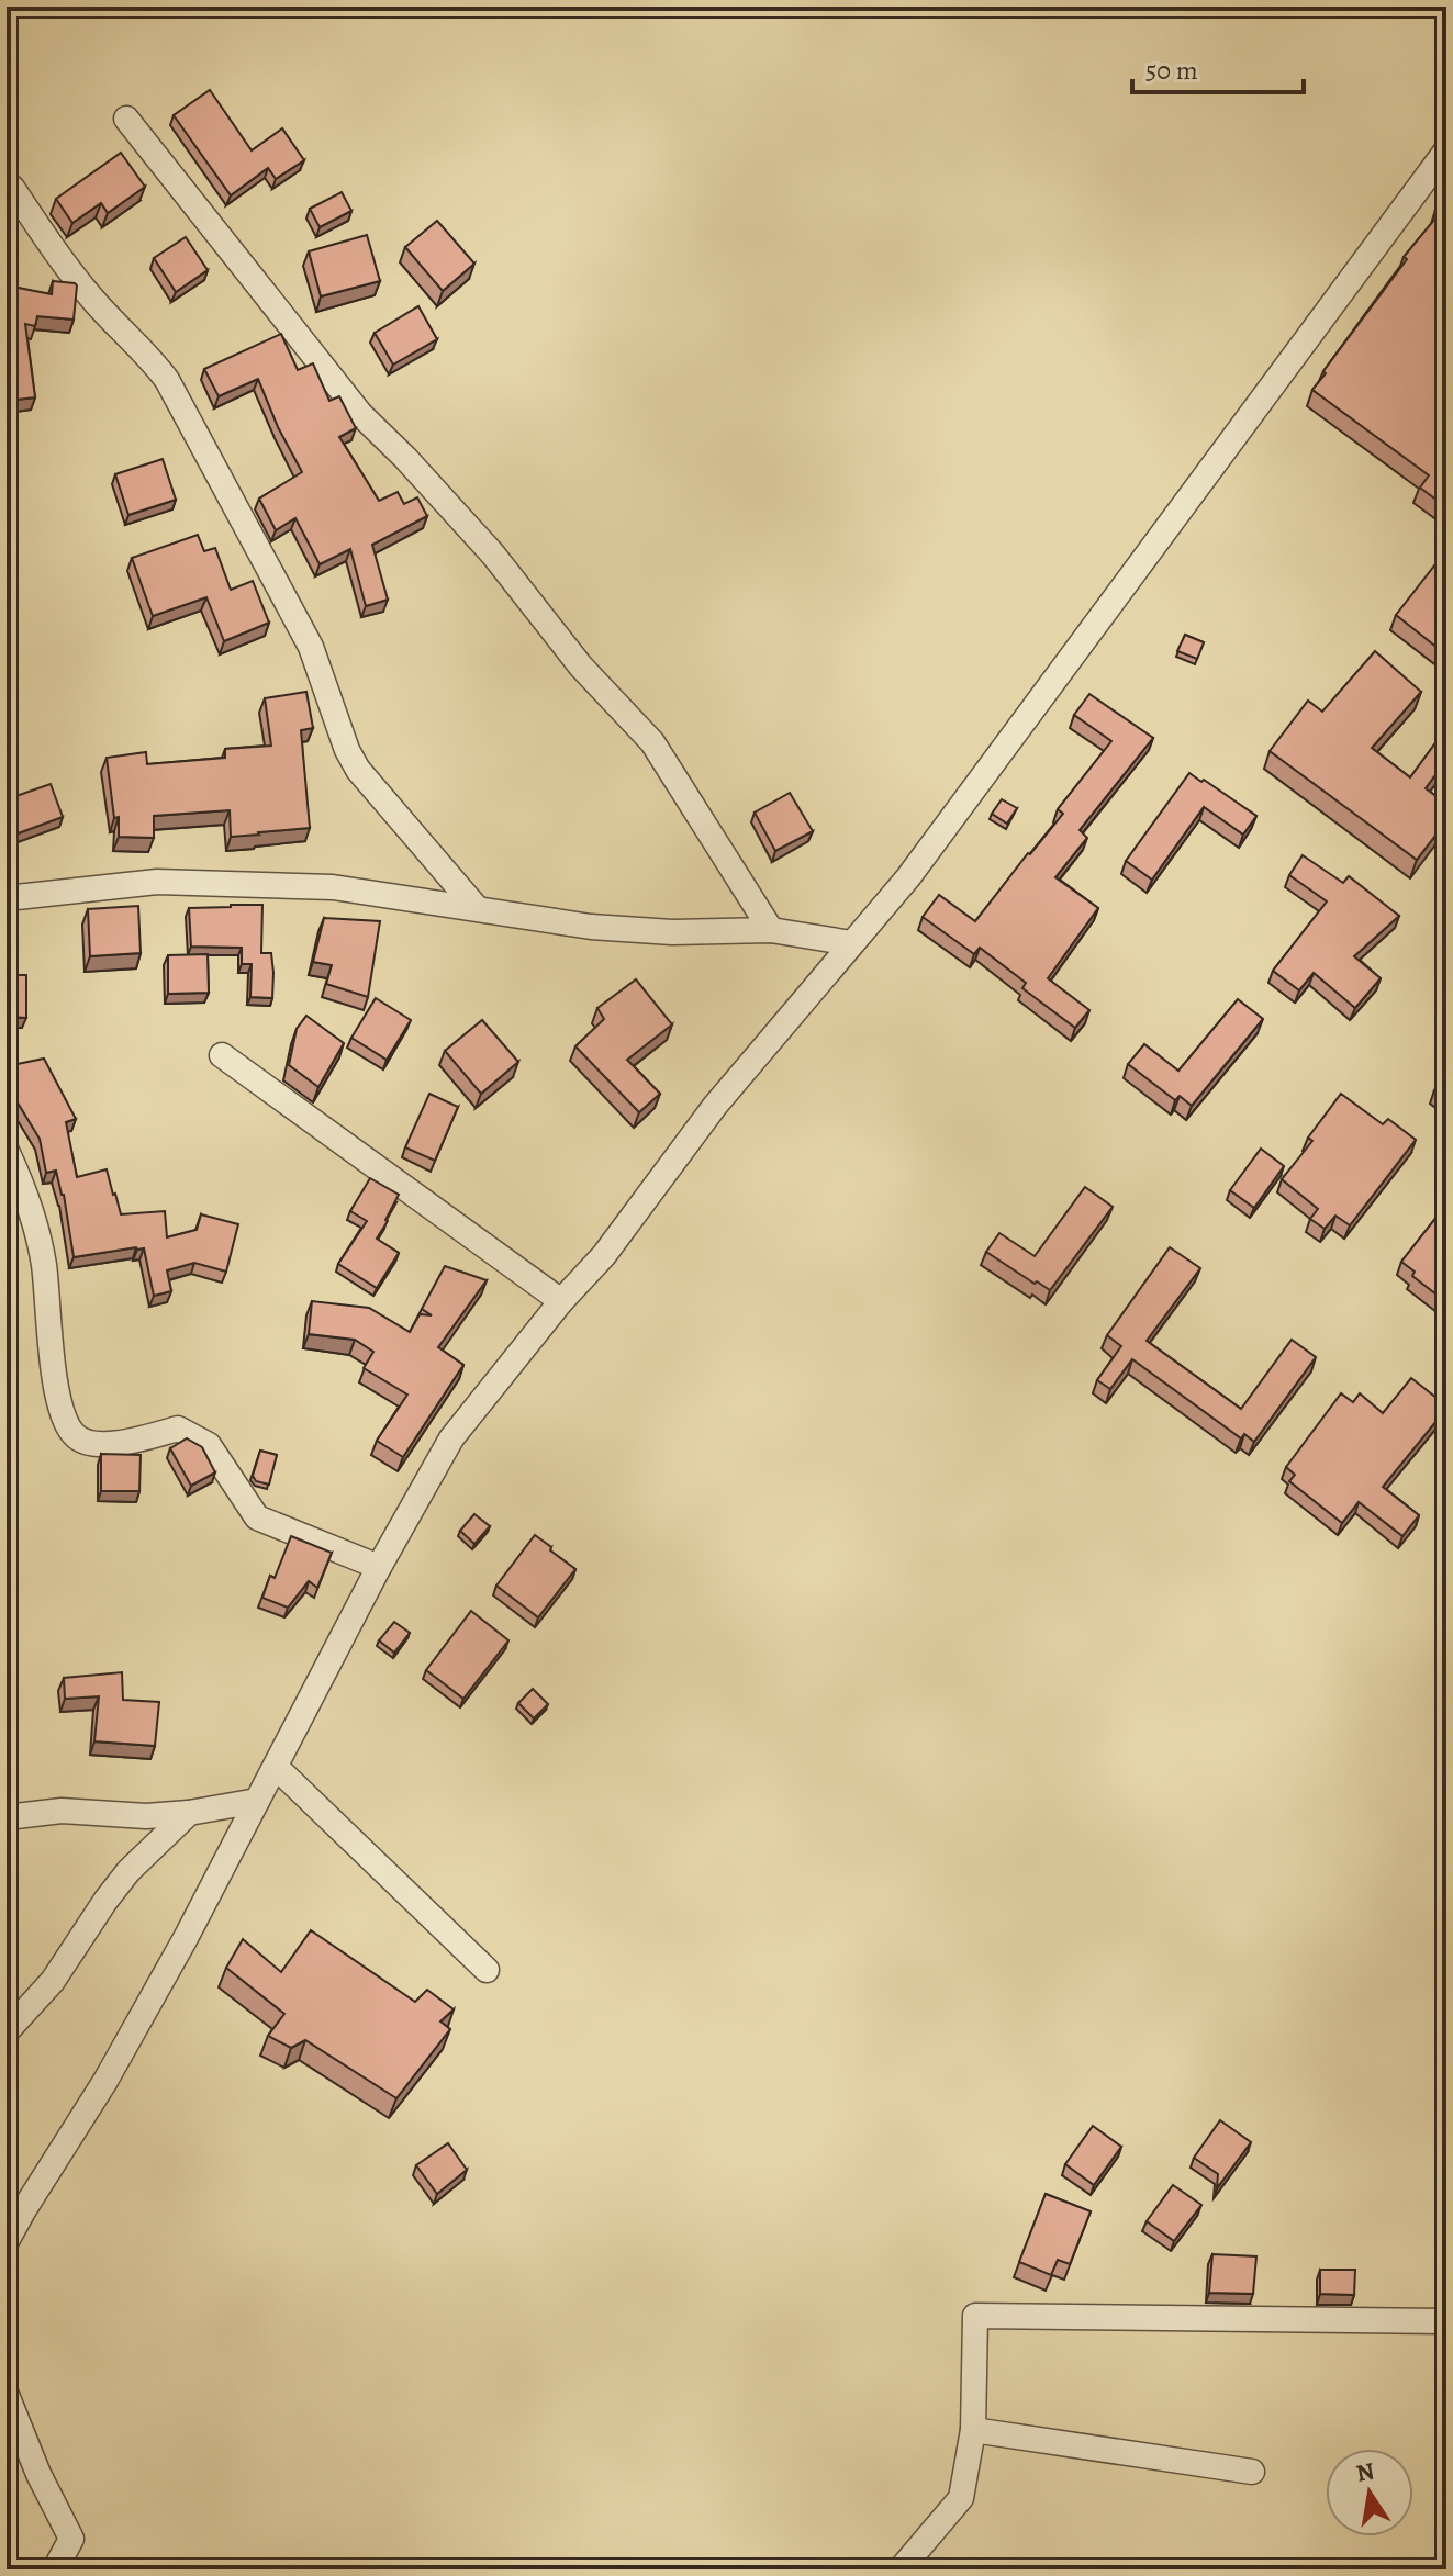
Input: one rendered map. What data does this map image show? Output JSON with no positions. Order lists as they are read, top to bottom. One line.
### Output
{"scale_bar":"50 m","north":"top"}
